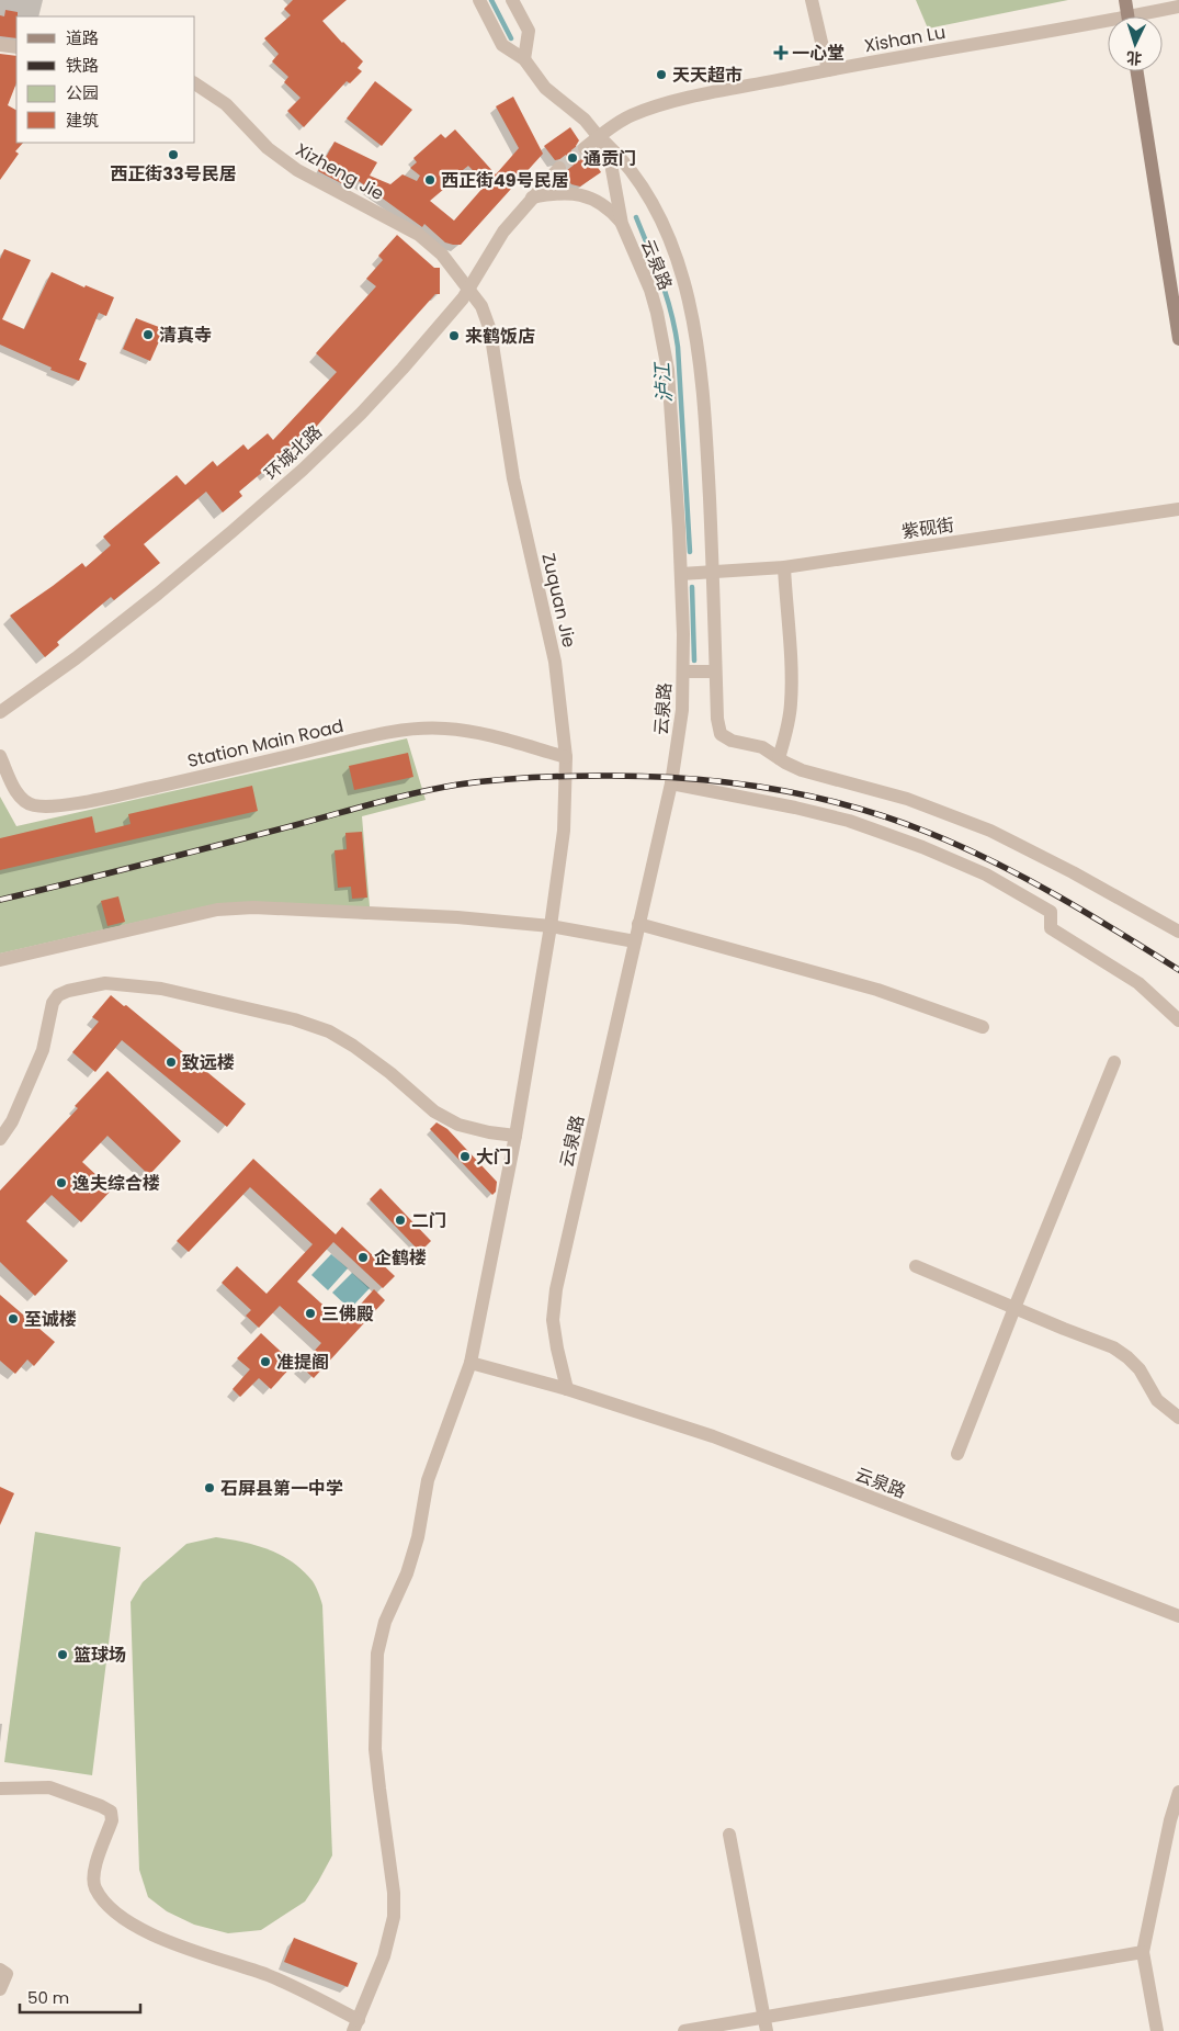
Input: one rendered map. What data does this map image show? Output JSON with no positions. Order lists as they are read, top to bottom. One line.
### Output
{"streets":{"street":["Xishan Lu","Xizheng Jie","云泉路","环城北路","紫砚街","Zuquan Jie","Station Main Road"]},"crossings":[["Xishan Lu","云泉路"],["Xizheng Jie","环城北路"],["Xizheng Jie","Zuquan Jie"],["云泉路","紫砚街"],["云泉路","Zuquan Jie"],["环城北路","Zuquan Jie"],["Zuquan Jie","Station Main Road"]],"water":["泸江"],"places":{"health":["一心堂"],"other":["天天超市","西正街33号民居","通贡门","西正街49号民居","清真寺","来鹤饭店","致远楼","大门","逸夫综合楼","二门","企鹤楼","三佛殿","至诚楼","准提阁","石屏县第一中学","篮球场"]},"legend":["道路","铁路","公园","建筑"],"scale_bar":"50 m","north":"bottom"}
